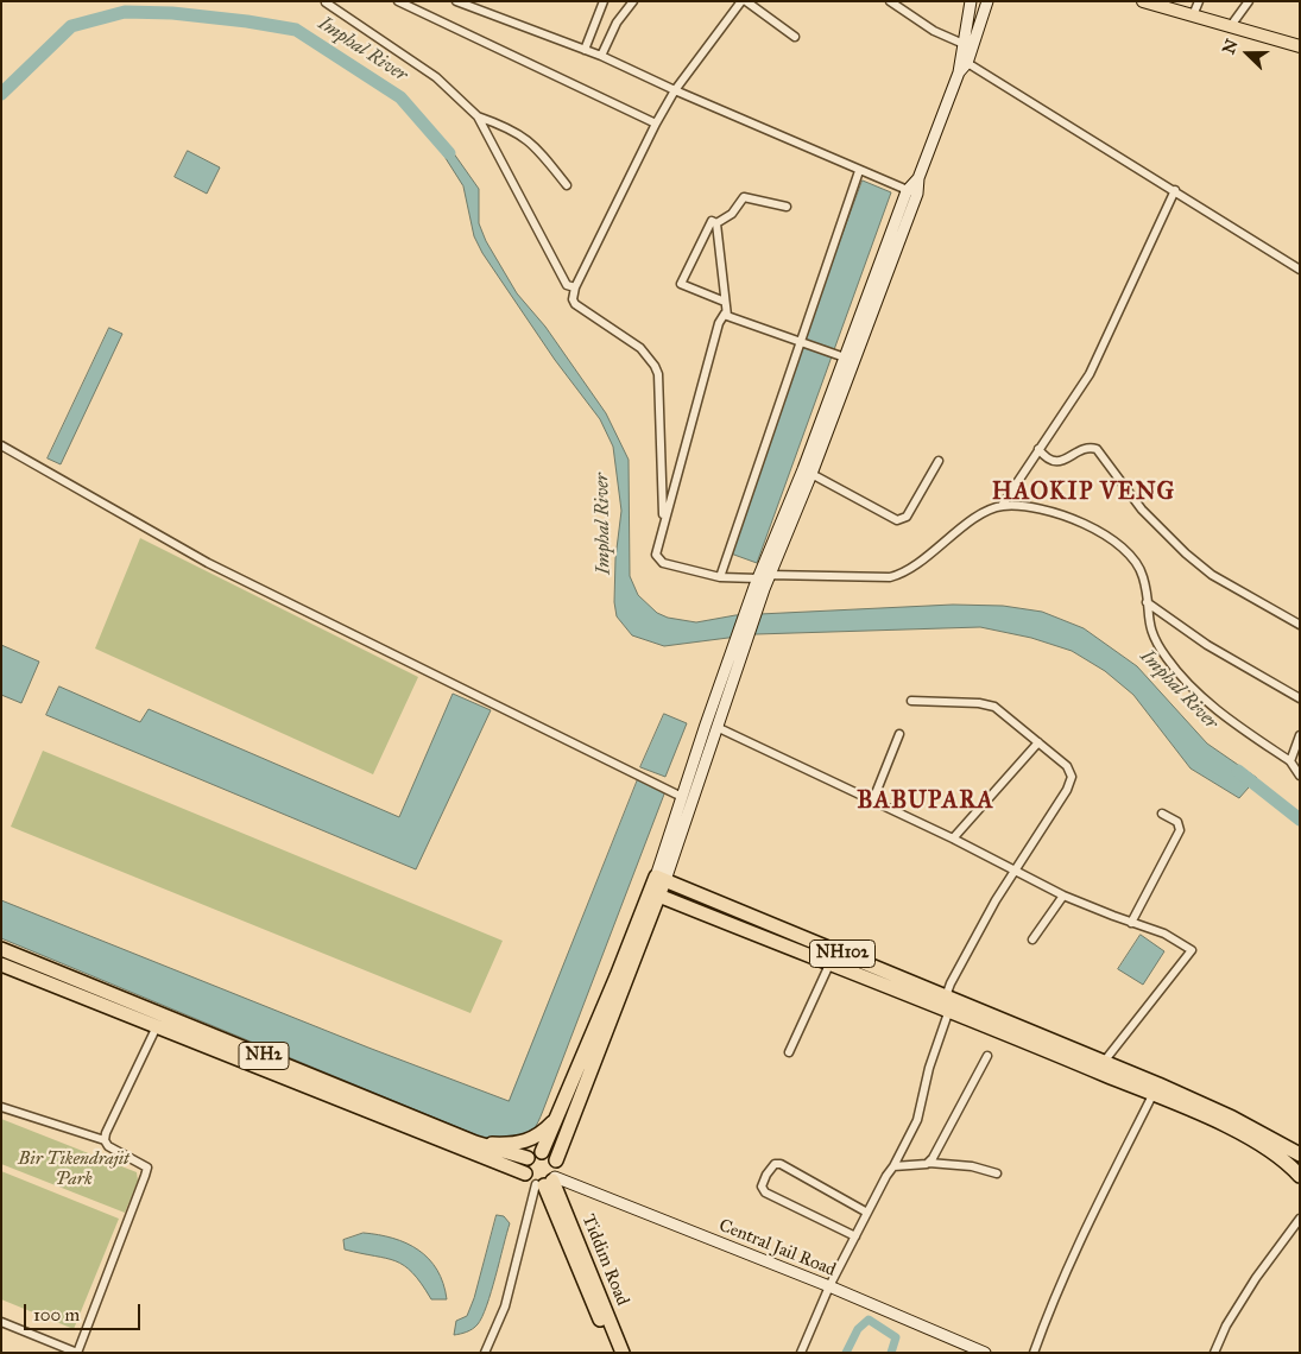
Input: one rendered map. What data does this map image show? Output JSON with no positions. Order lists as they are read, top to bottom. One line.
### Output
{"streets":{"highway":["NH102","NH2","Tiddim Road"],"street":["Central Jail Road"]},"crossings":[["NH2","Central Jail Road"],["NH2","Tiddim Road"],["Central Jail Road","Tiddim Road"]],"districts":["HAOKIP VENG","BABUPARA"],"water":["Imphal River"],"parks":["Bir Tikendrajit Park"],"scale_bar":"100 m","north":"left"}
